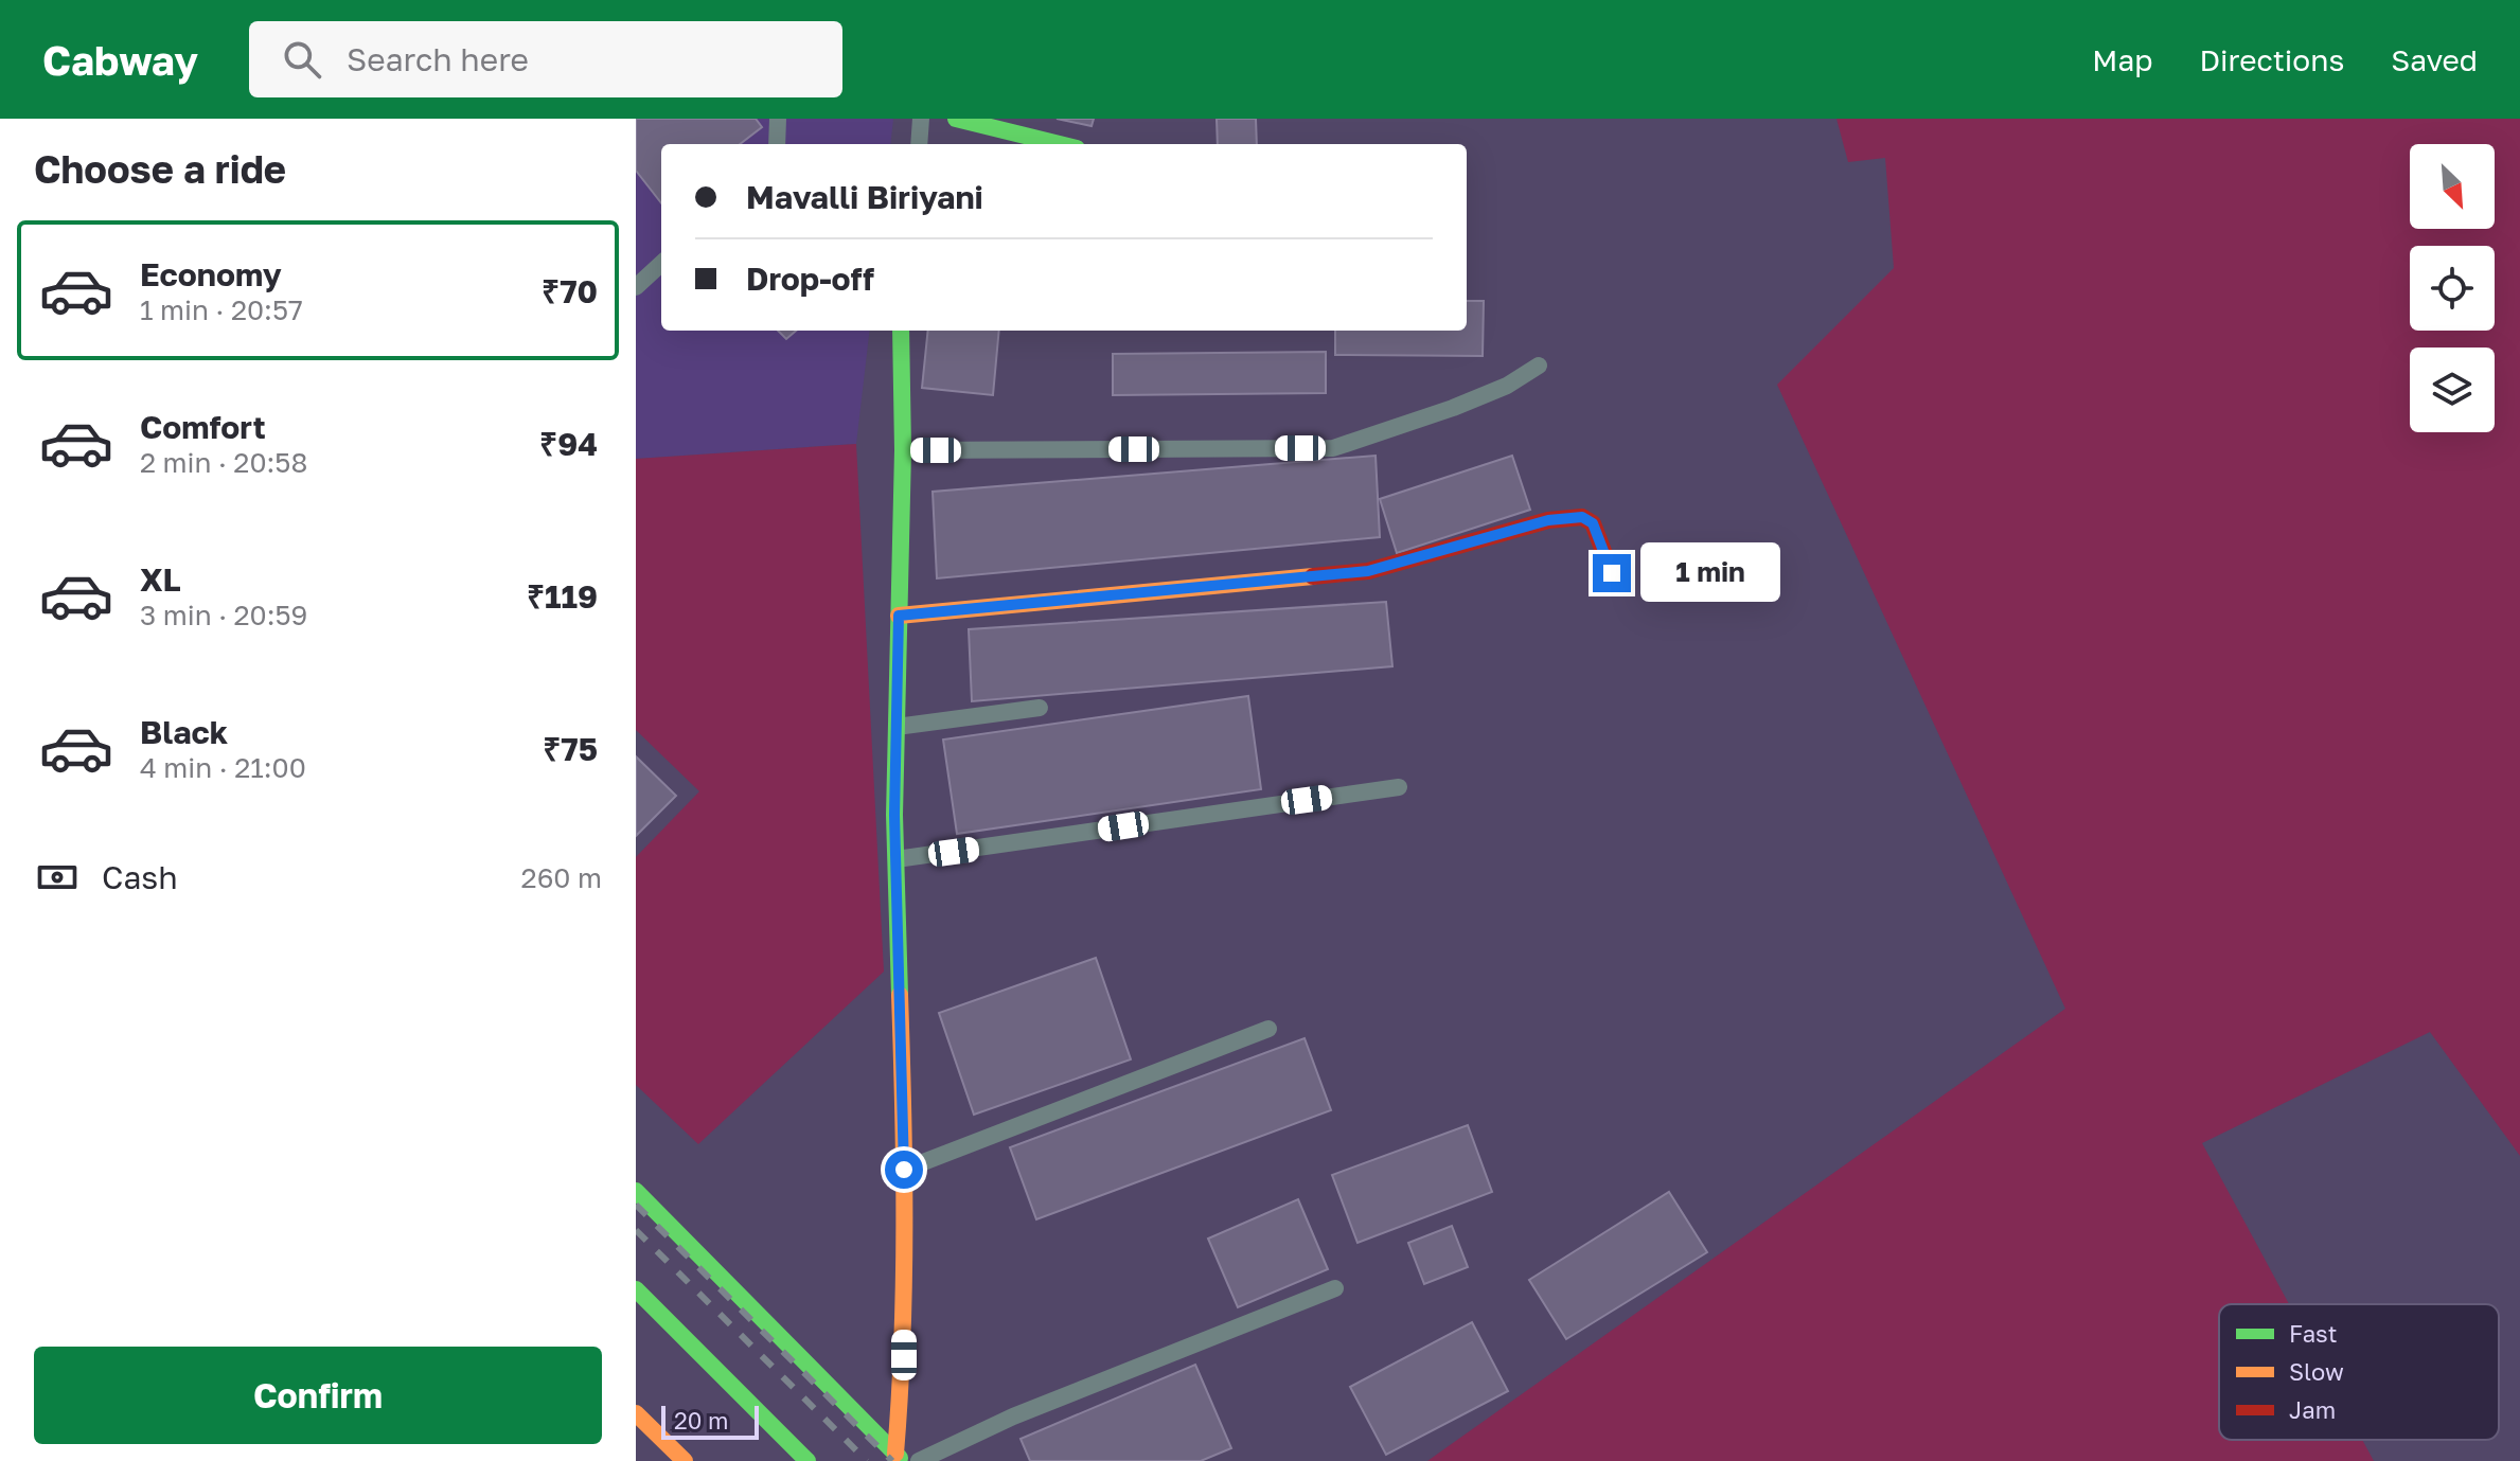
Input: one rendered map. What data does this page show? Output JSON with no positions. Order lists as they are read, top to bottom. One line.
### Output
{"legend":["Fast","Slow","Jam"],"scale_bar":"20 m","north":"bottom right","page":{"header":"Cabway","search":"Search here","nav":["Map","Directions","Saved"],"heading":"Choose a ride","banner":["Mavalli Biriyani","Drop-off"],"list":[{"name":"Economy","note":"1 min · 20:57","value":"₹70"},{"name":"Comfort","note":"2 min · 20:58","value":"₹94"},{"name":"XL","note":"3 min · 20:59","value":"₹119"},{"name":"Black","note":"4 min · 21:00","value":"₹75"}],"bubble":"1 min","pay":["Cash","260 m"],"buttons":"Confirm","scale":"20 m"}}
